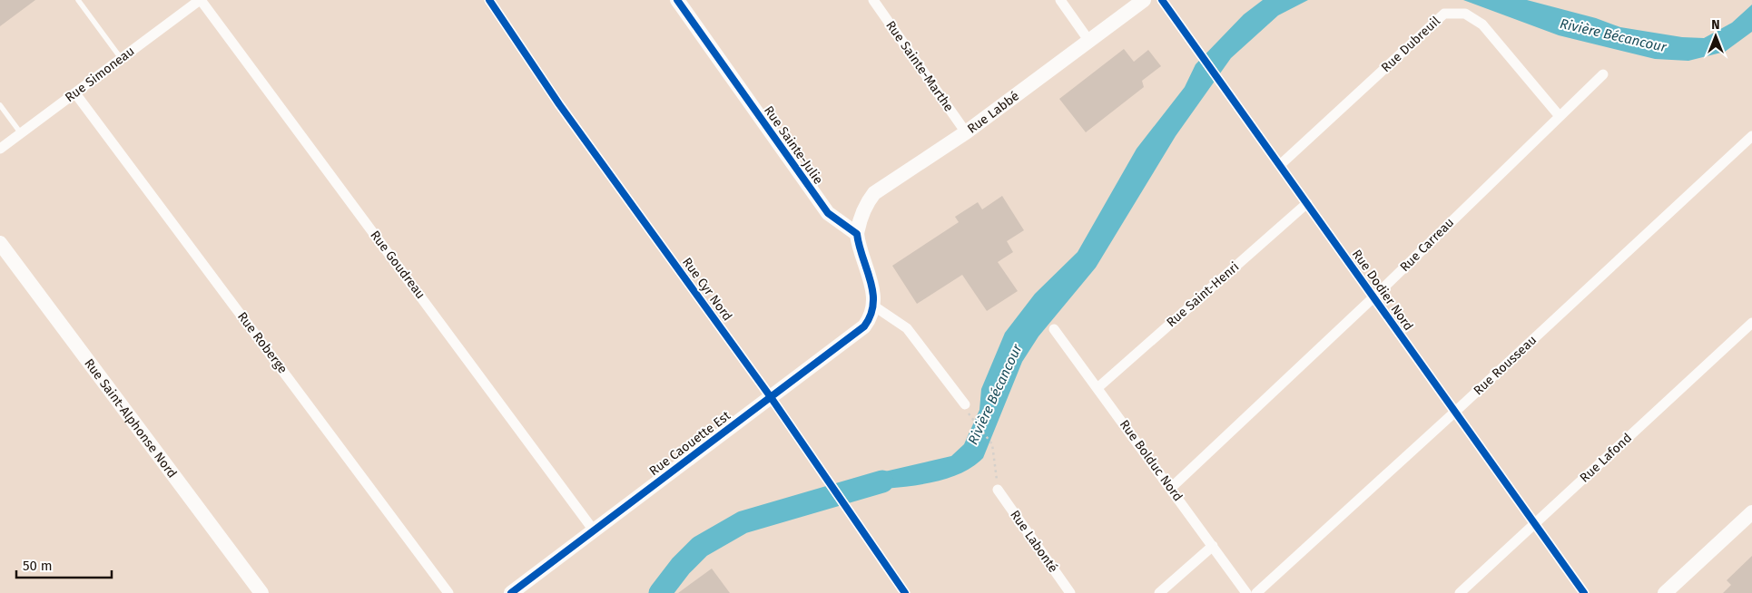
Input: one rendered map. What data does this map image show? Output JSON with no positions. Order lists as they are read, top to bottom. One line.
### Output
{"streets":{"street":["Rue Dubreuil","Rue Sainte-Marthe","Rue Simoneau","Rue Labbé","Rue Sainte-Julie","Rue Carreau","Rue Goudreau","Rue Cyr Nord","Rue Dodier Nord","Rue Saint-Henri","Rue Roberge","Rue Rousseau","Rue Saint-Alphonse Nord","Rue Caouette Est","Rue Lafond","Rue Bolduc Nord","Rue Labonté"]},"crossings":[["Rue Dubreuil","Rue Carreau"],["Rue Dubreuil","Rue Dodier Nord"],["Rue Sainte-Marthe","Rue Labbé"],["Rue Simoneau","Rue Goudreau"],["Rue Simoneau","Rue Roberge"],["Rue Labbé","Rue Sainte-Julie"],["Rue Carreau","Rue Dodier Nord"],["Rue Carreau","Rue Bolduc Nord"],["Rue Goudreau","Rue Caouette Est"],["Rue Cyr Nord","Rue Caouette Est"],["Rue Dodier Nord","Rue Saint-Henri"],["Rue Dodier Nord","Rue Rousseau"],["Rue Dodier Nord","Rue Lafond"],["Rue Saint-Henri","Rue Bolduc Nord"]],"water":["Rivière Bécancour"],"scale_bar":"50 m","north":"top"}
